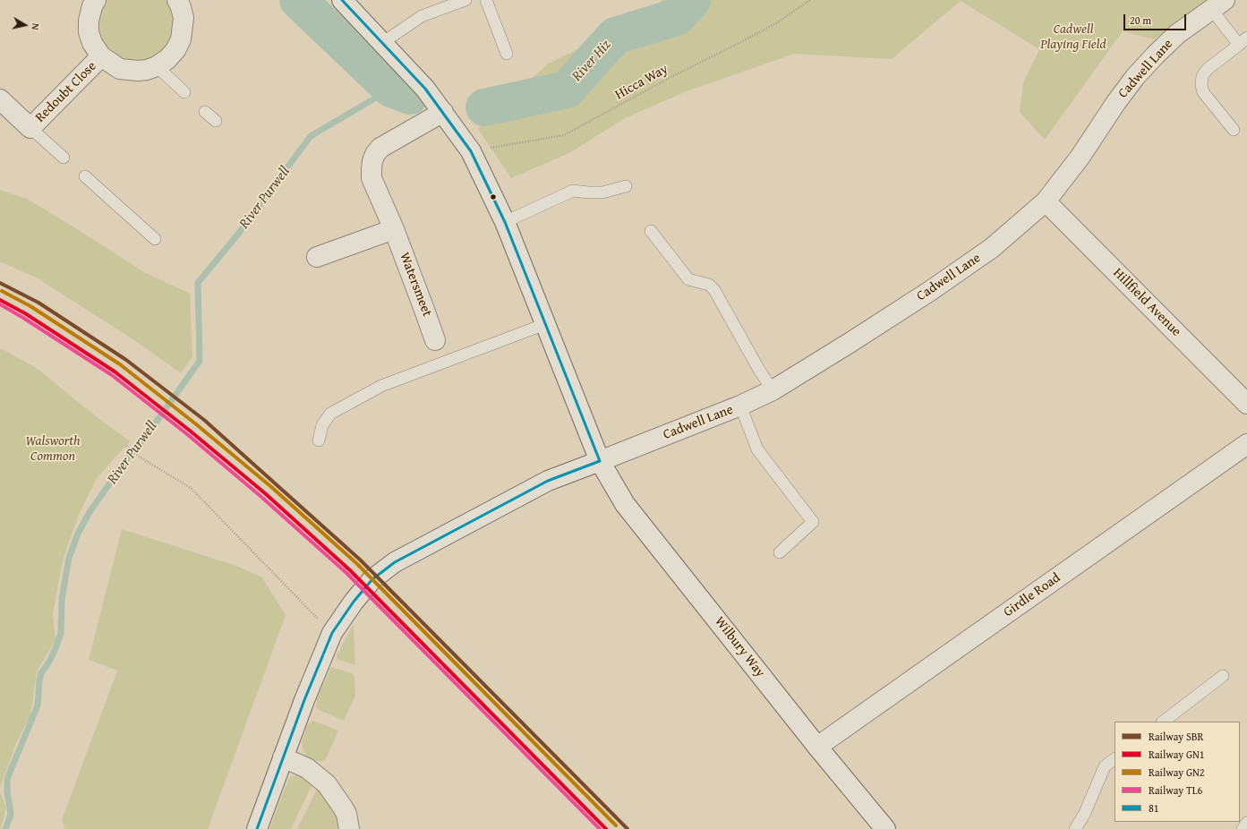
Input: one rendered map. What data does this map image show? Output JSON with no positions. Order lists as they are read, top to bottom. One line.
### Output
{"streets":{"street":["Cadwell Lane","Redoubt Close","Watersmeet","Hillfield Avenue","Girdle Road","Wilbury Way"],"path":["Hicca Way"]},"crossings":[["Cadwell Lane","Hillfield Avenue"],["Cadwell Lane","Wilbury Way"],["Hicca Way","Wilbury Way"],["Watersmeet","Wilbury Way"],["Girdle Road","Wilbury Way"]],"water":["River Hiz","River Purwell"],"parks":["Cadwell Playing Field","Walsworth Common"],"lines":["transit line 81","rail line SBR","rail line GN2","rail line GN1","rail line TL6"],"legend":["Railway SBR","Railway GN1","Railway GN2","Railway TL6","81"],"scale_bar":"20 m","north":"right"}
